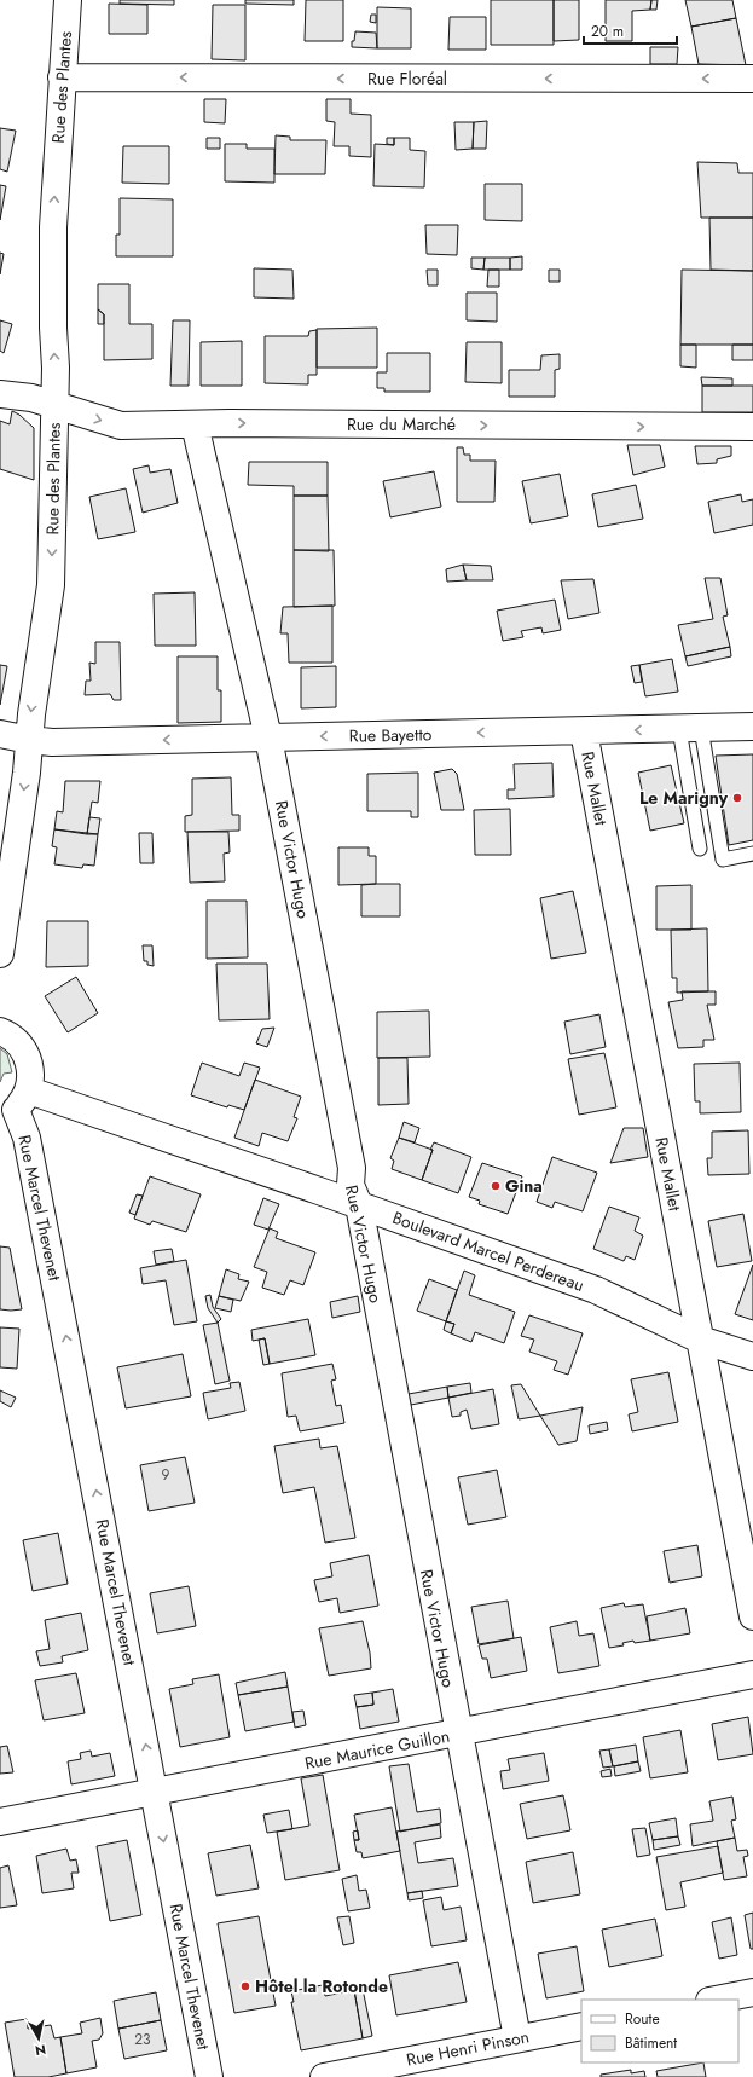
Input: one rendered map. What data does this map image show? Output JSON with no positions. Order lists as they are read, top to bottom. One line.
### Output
{"streets":{"street":["Rue Floréal","Rue des Plantes","Rue du Marché","Rue Bayetto","Rue Mallet","Rue Victor Hugo","Rue Marcel Thevenet","Boulevard Marcel Perdereau","Rue Maurice Guillon","Rue Henri Pinson"]},"crossings":[["Rue Floréal","Rue des Plantes"],["Rue des Plantes","Rue du Marché"],["Rue des Plantes","Rue Bayetto"],["Rue du Marché","Rue Victor Hugo"],["Rue Bayetto","Rue Mallet"],["Rue Bayetto","Rue Victor Hugo"],["Rue Mallet","Boulevard Marcel Perdereau"],["Rue Victor Hugo","Boulevard Marcel Perdereau"],["Rue Victor Hugo","Rue Maurice Guillon"],["Rue Victor Hugo","Rue Henri Pinson"],["Rue Marcel Thevenet","Boulevard Marcel Perdereau"],["Rue Marcel Thevenet","Rue Maurice Guillon"]],"one_way":["Rue Floréal","Rue du Marché","Rue Bayetto"],"places":["Le Marigny","Gina","Hôtel la Rotonde"],"house_numbers":["9","23"],"legend":["Route","Bâtiment"],"scale_bar":"20 m","north":"bottom"}
